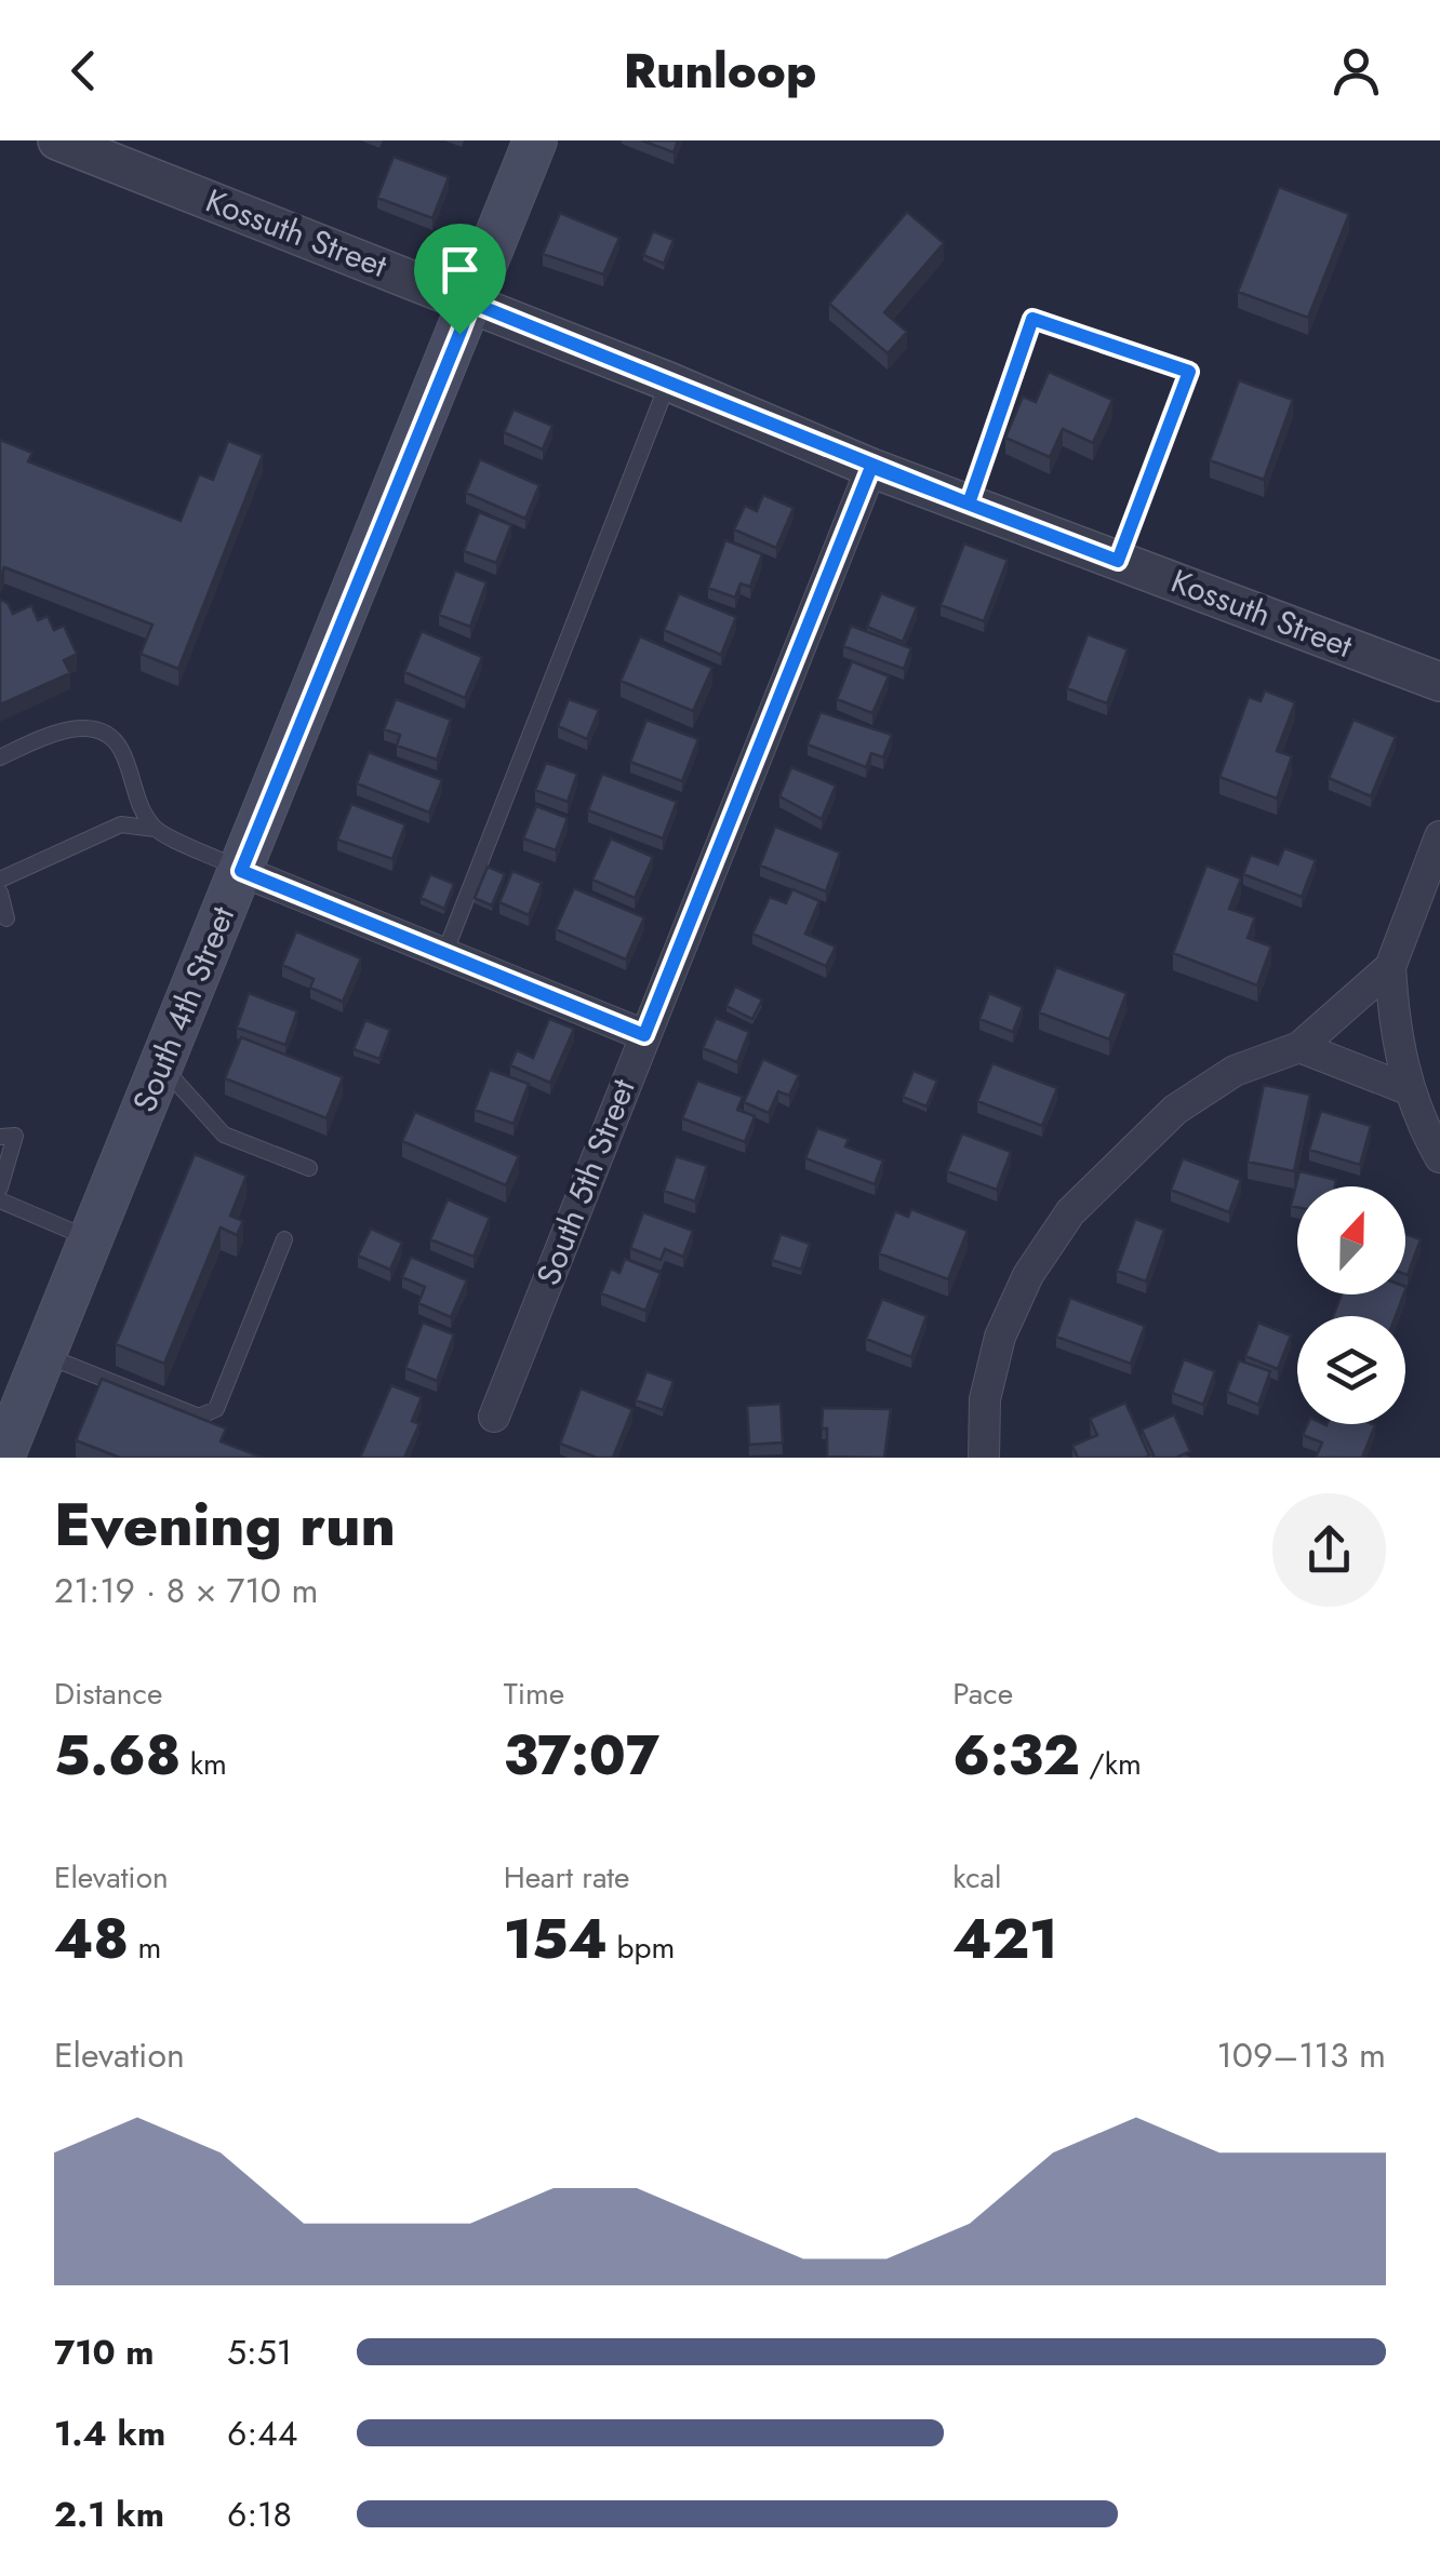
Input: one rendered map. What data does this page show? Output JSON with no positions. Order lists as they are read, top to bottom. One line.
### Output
{"streets":{"main road":["South 4th Street"],"street":["Kossuth Street","South 5th Street"]},"crossings":[["Kossuth Street","South 4th Street"],["Kossuth Street","South 5th Street"]],"north":"top","page":{"header":"Runloop","heading":["Evening run","21:19 · 8 × 710 m"],"stats":[["Distance","5.68 km"],["Time","37:07"],["Pace","6:32 /km"],["Elevation","48 m"],["Heart rate","154 bpm"],["kcal","421"]],"chart":["Elevation","109–113 m"],"list":[{"name":"710 m","note":"5:51"},{"name":"1.4 km","note":"6:44"},{"name":"2.1 km","note":"6:18"}]}}
